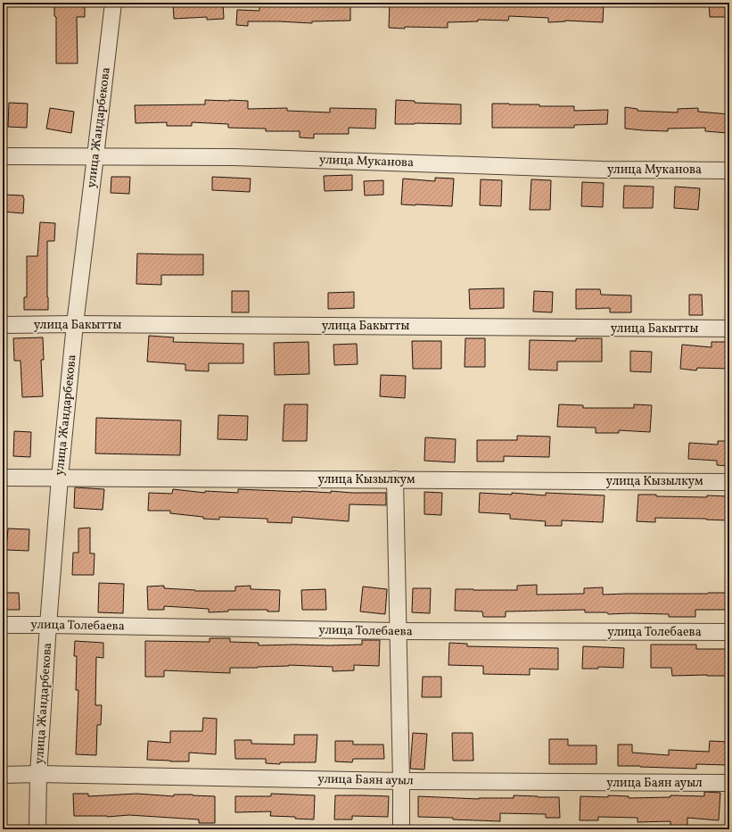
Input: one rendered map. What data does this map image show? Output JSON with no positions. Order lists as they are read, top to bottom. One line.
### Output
{"streets":{"street":["улица Жандарбекова","улица Муканова","улица Бакытты","улица Кызылкум","улица Толебаева","улица Баян ауыл"]},"crossings":[["улица Жандарбекова","улица Муканова"],["улица Жандарбекова","улица Бакытты"],["улица Жандарбекова","улица Кызылкум"],["улица Жандарбекова","улица Толебаева"],["улица Жандарбекова","улица Баян ауыл"]]}
